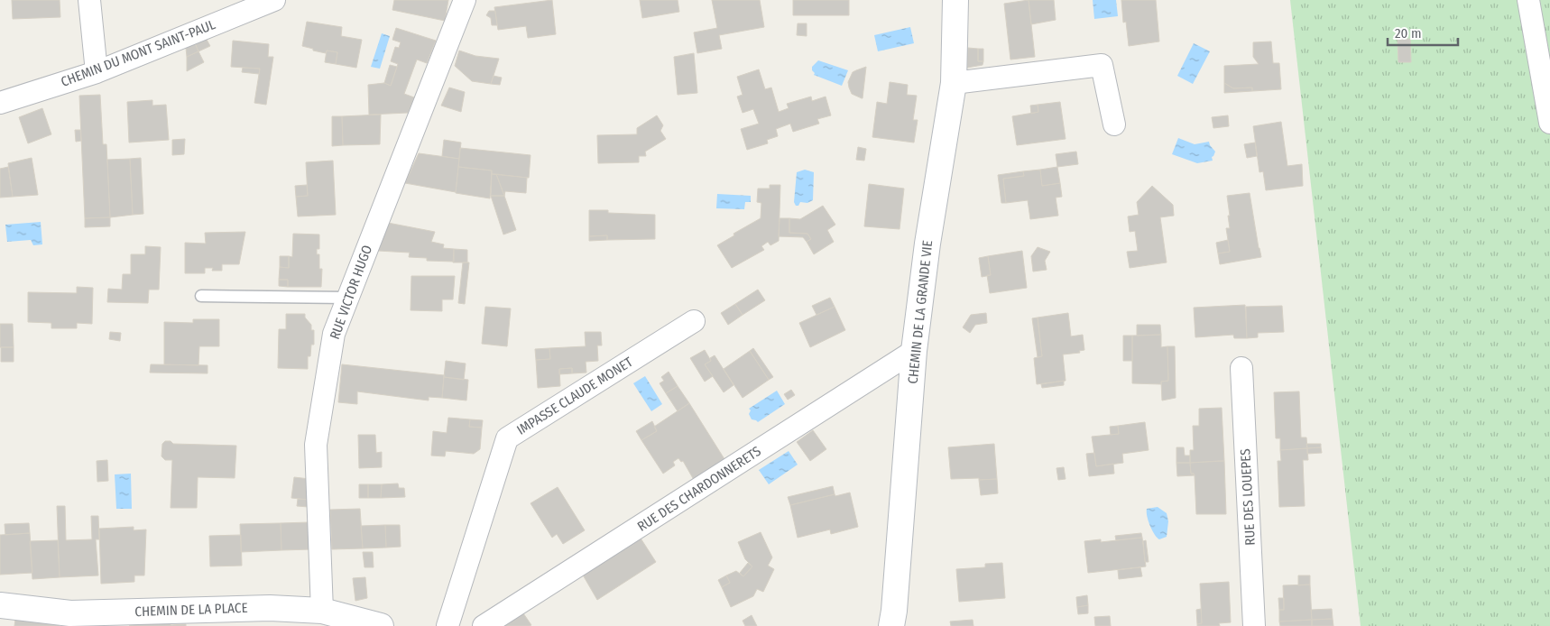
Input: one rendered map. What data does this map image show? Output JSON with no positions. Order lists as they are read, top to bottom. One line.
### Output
{"streets":{"street":["CHEMIN DU MONT SAINT-PAUL","RUE VICTOR HUGO","CHEMIN DE LA GRANDE VIE","IMPASSE CLAUDE MONET","RUE DES CHARDONNERETS","RUE DES LOUEPES","CHEMIN DE LA PLACE"]},"crossings":[["RUE VICTOR HUGO","CHEMIN DE LA PLACE"],["CHEMIN DE LA GRANDE VIE","RUE DES CHARDONNERETS"]],"scale_bar":"20 m"}
